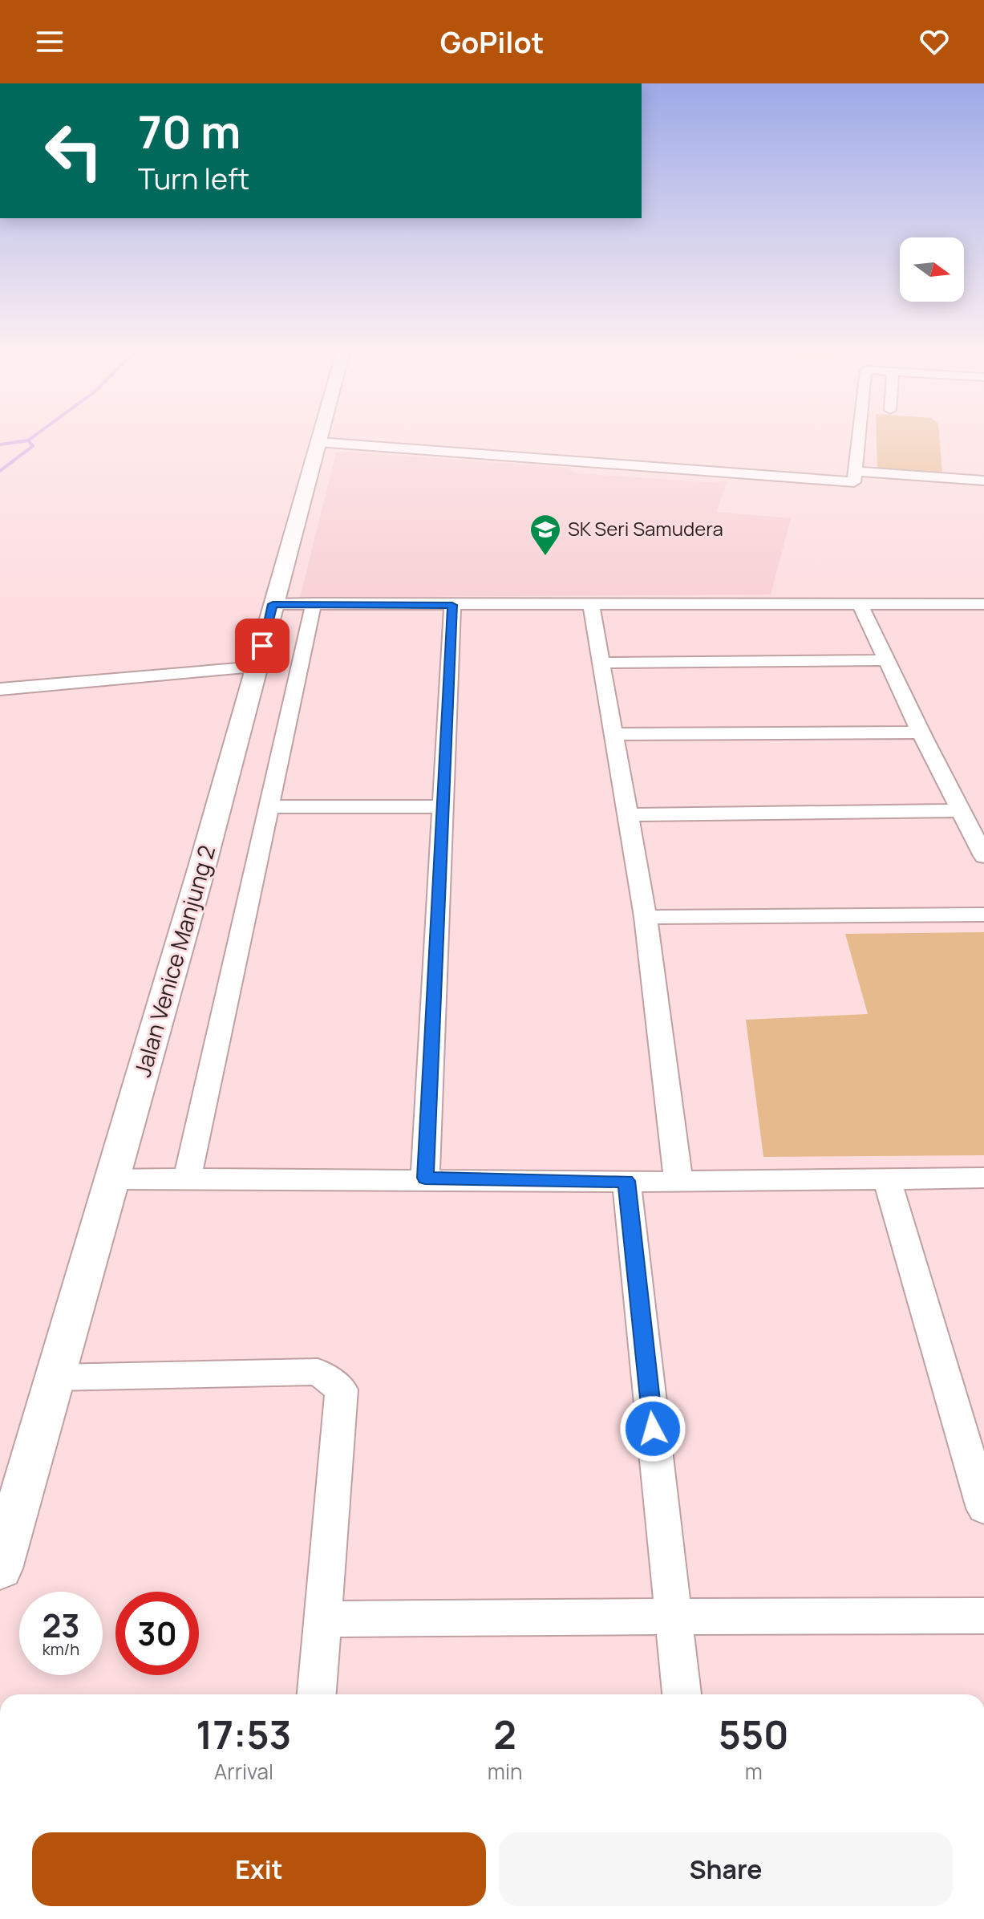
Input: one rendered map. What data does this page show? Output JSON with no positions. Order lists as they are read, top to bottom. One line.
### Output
{"streets":{"street":["Jalan Venice Manjung 2"]},"places":{"school or university":["SK Seri Samudera"]},"north":"right","page":{"header":"GoPilot","turn":["70 m","Turn left"],"speed":"23 km/h","limit":"30","eta":["17:53","Arrival","2","min","550","m"],"buttons":["Exit","Share"]}}
